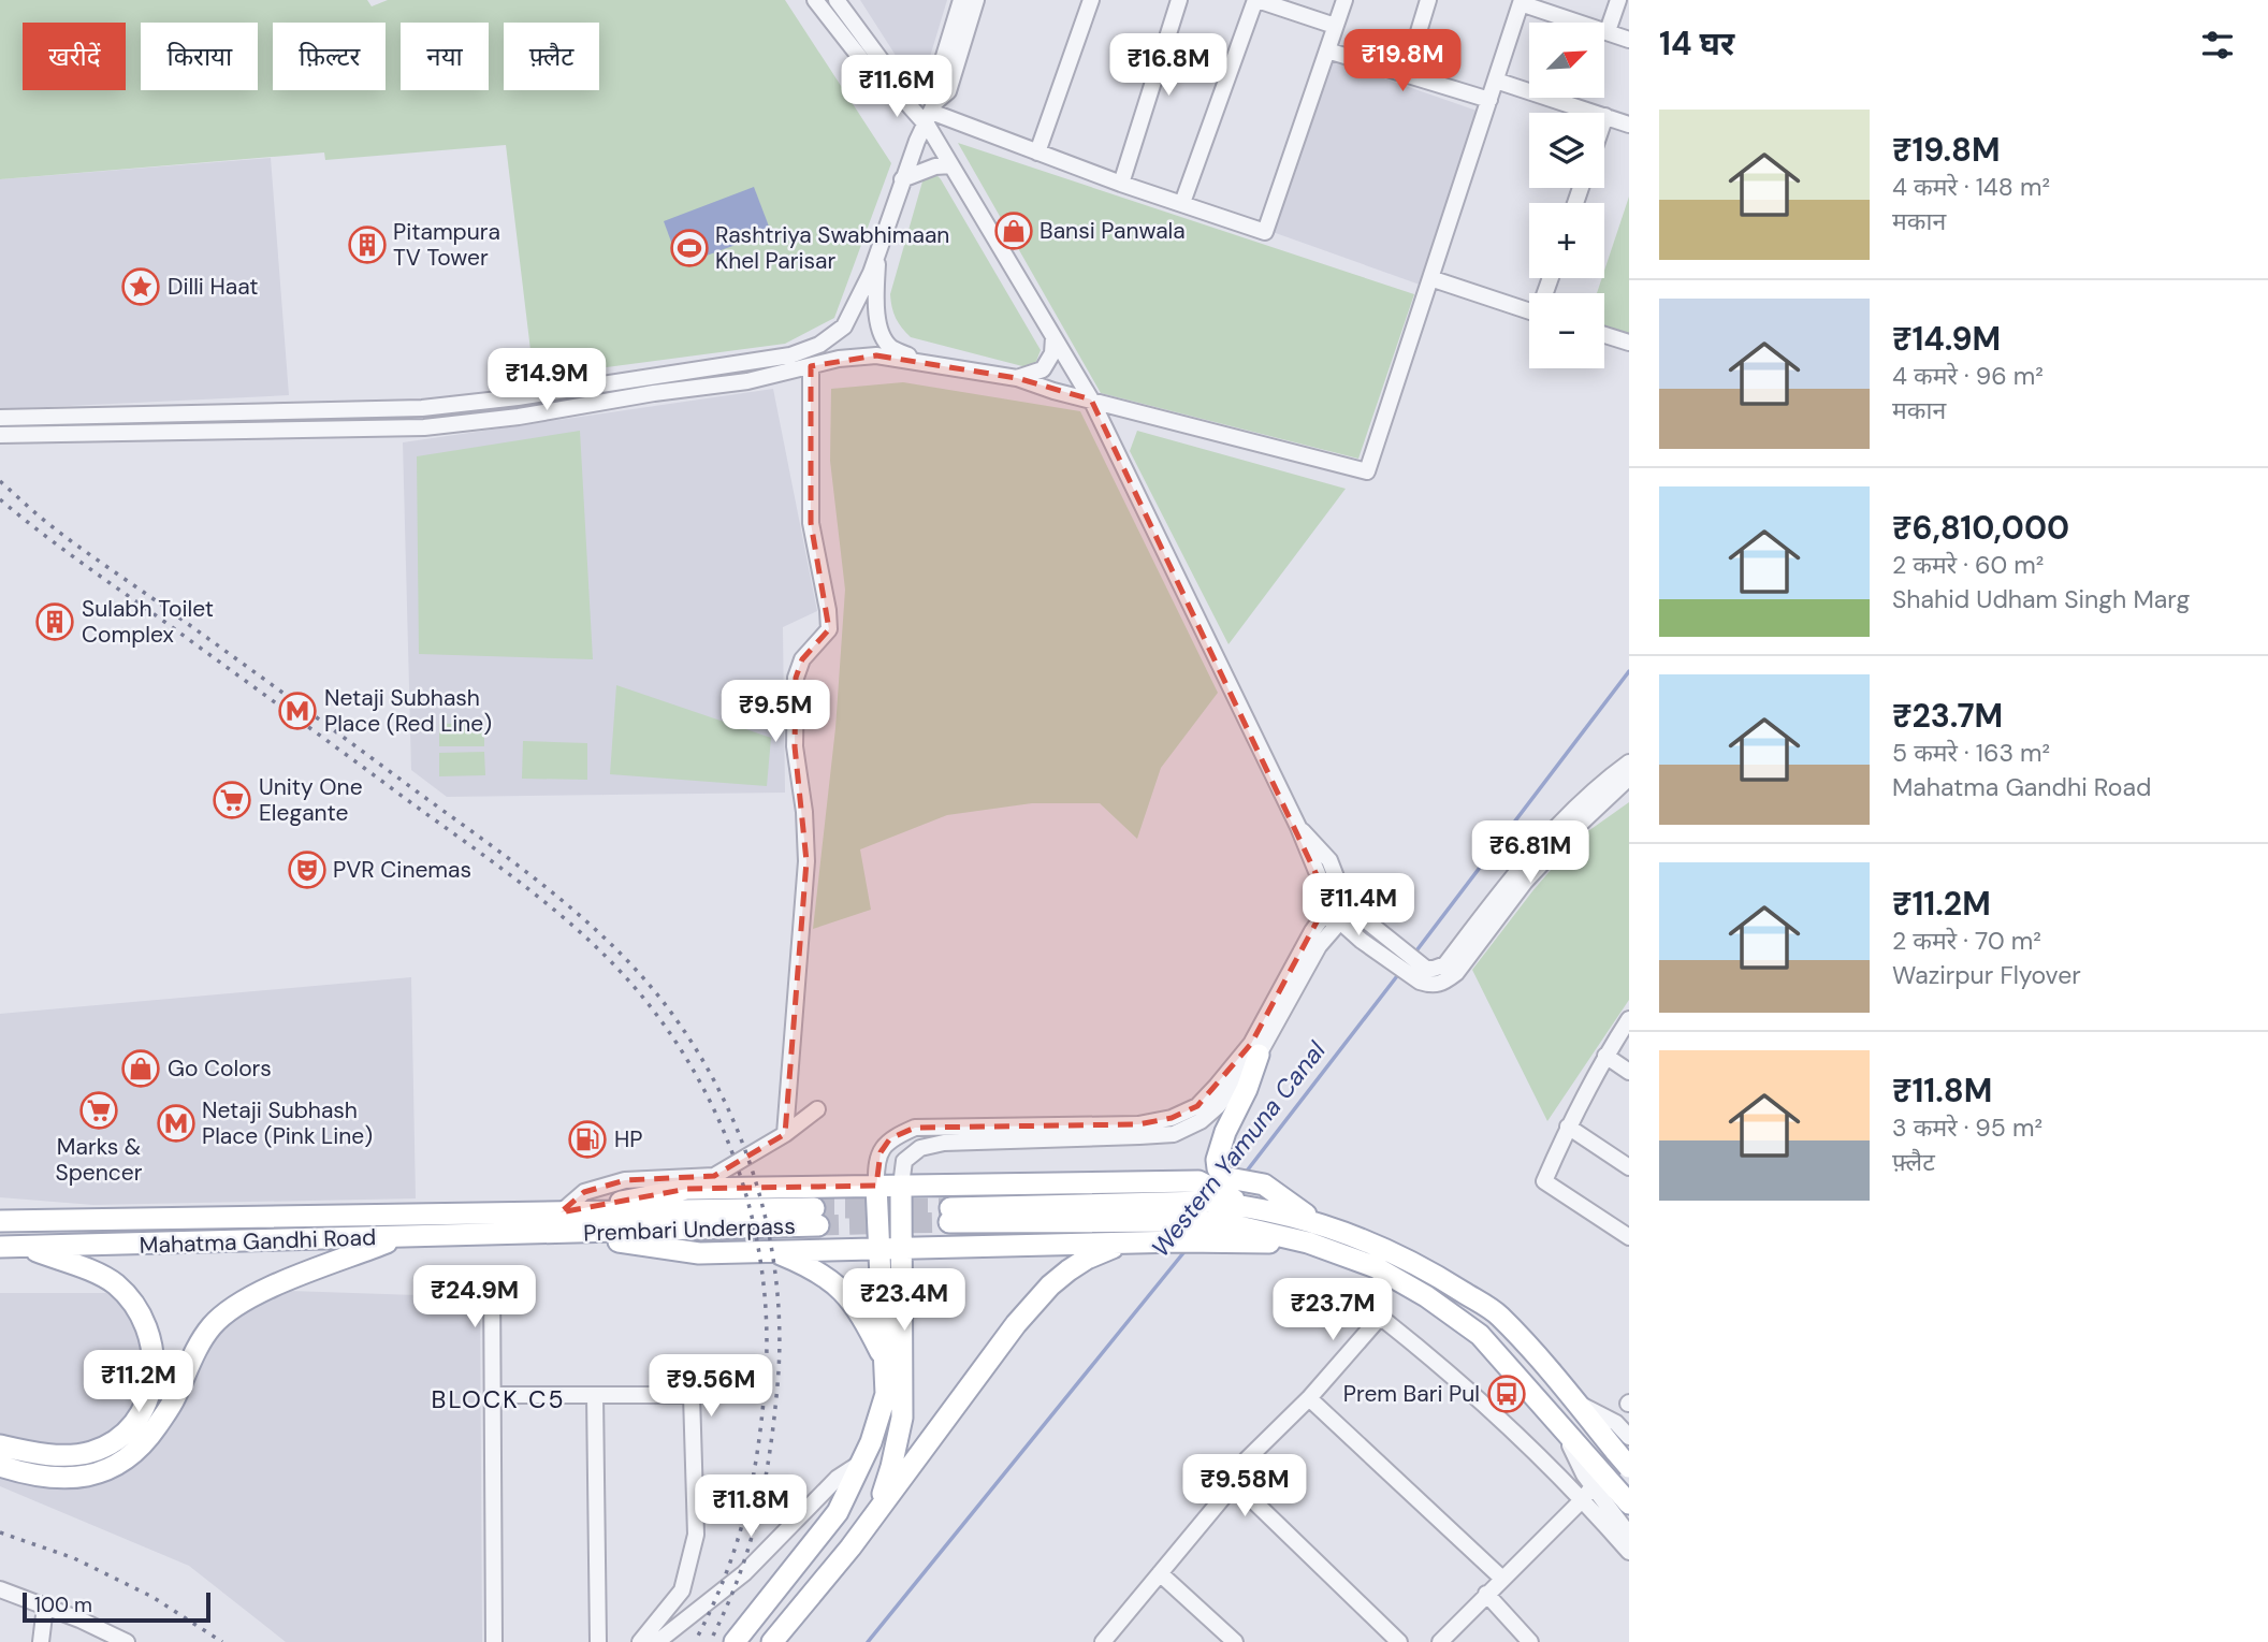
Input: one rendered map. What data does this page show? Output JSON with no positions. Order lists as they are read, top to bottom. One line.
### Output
{"streets":{"main road":["Prembari Underpass","Mahatma Gandhi Road"]},"crossings":[["Prembari Underpass","Mahatma Gandhi Road"]],"districts":["BLOCK C5"],"water":["Western Yamuna Canal"],"places":{"shop":["Bansi Panwala","Go Colors"],"building":["Pitampura TV Tower","Sulabh Toilet Complex"],"sports":["Rashtriya Swabhimaan Khel Parisar"],"place":["Dilli Haat"],"metro station":["Netaji Subhash Place (Red Line)","Netaji Subhash Place (Pink Line)"],"supermarket":["Unity One Elegante","Marks & Spencer"],"theatre":["PVR Cinemas"],"fuel station":["HP"],"bus stop":["Prem Bari Pul"]},"scale_bar":"100 m","north":"top right","page":{"heading":"14 घर","map_buttons":["+","−"],"chip":["खरीदें","किराया","फ़िल्टर","नया","फ़्लैट"],"price":["₹19.8M","₹16.8M","₹11.6M","₹14.9M","₹9.5M","₹6.81M","₹11.4M","₹24.9M","₹23.4M","₹23.7M","₹11.2M","₹9.56M","₹9.58M","₹11.8M"],"list":[{"name":"₹19.8M","note":"4 कमरे · 148 m² · मकान"},{"name":"₹14.9M","note":"4 कमरे · 96 m² · मकान"},{"name":"₹6,810,000","note":"2 कमरे · 60 m² · Shahid Udham Singh Marg"},{"name":"₹23.7M","note":"5 कमरे · 163 m² · Mahatma Gandhi Road"},{"name":"₹11.2M","note":"2 कमरे · 70 m² · Wazirpur Flyover"},{"name":"₹11.8M","note":"3 कमरे · 95 m² · फ़्लैट"}],"scale":"100 m"}}
